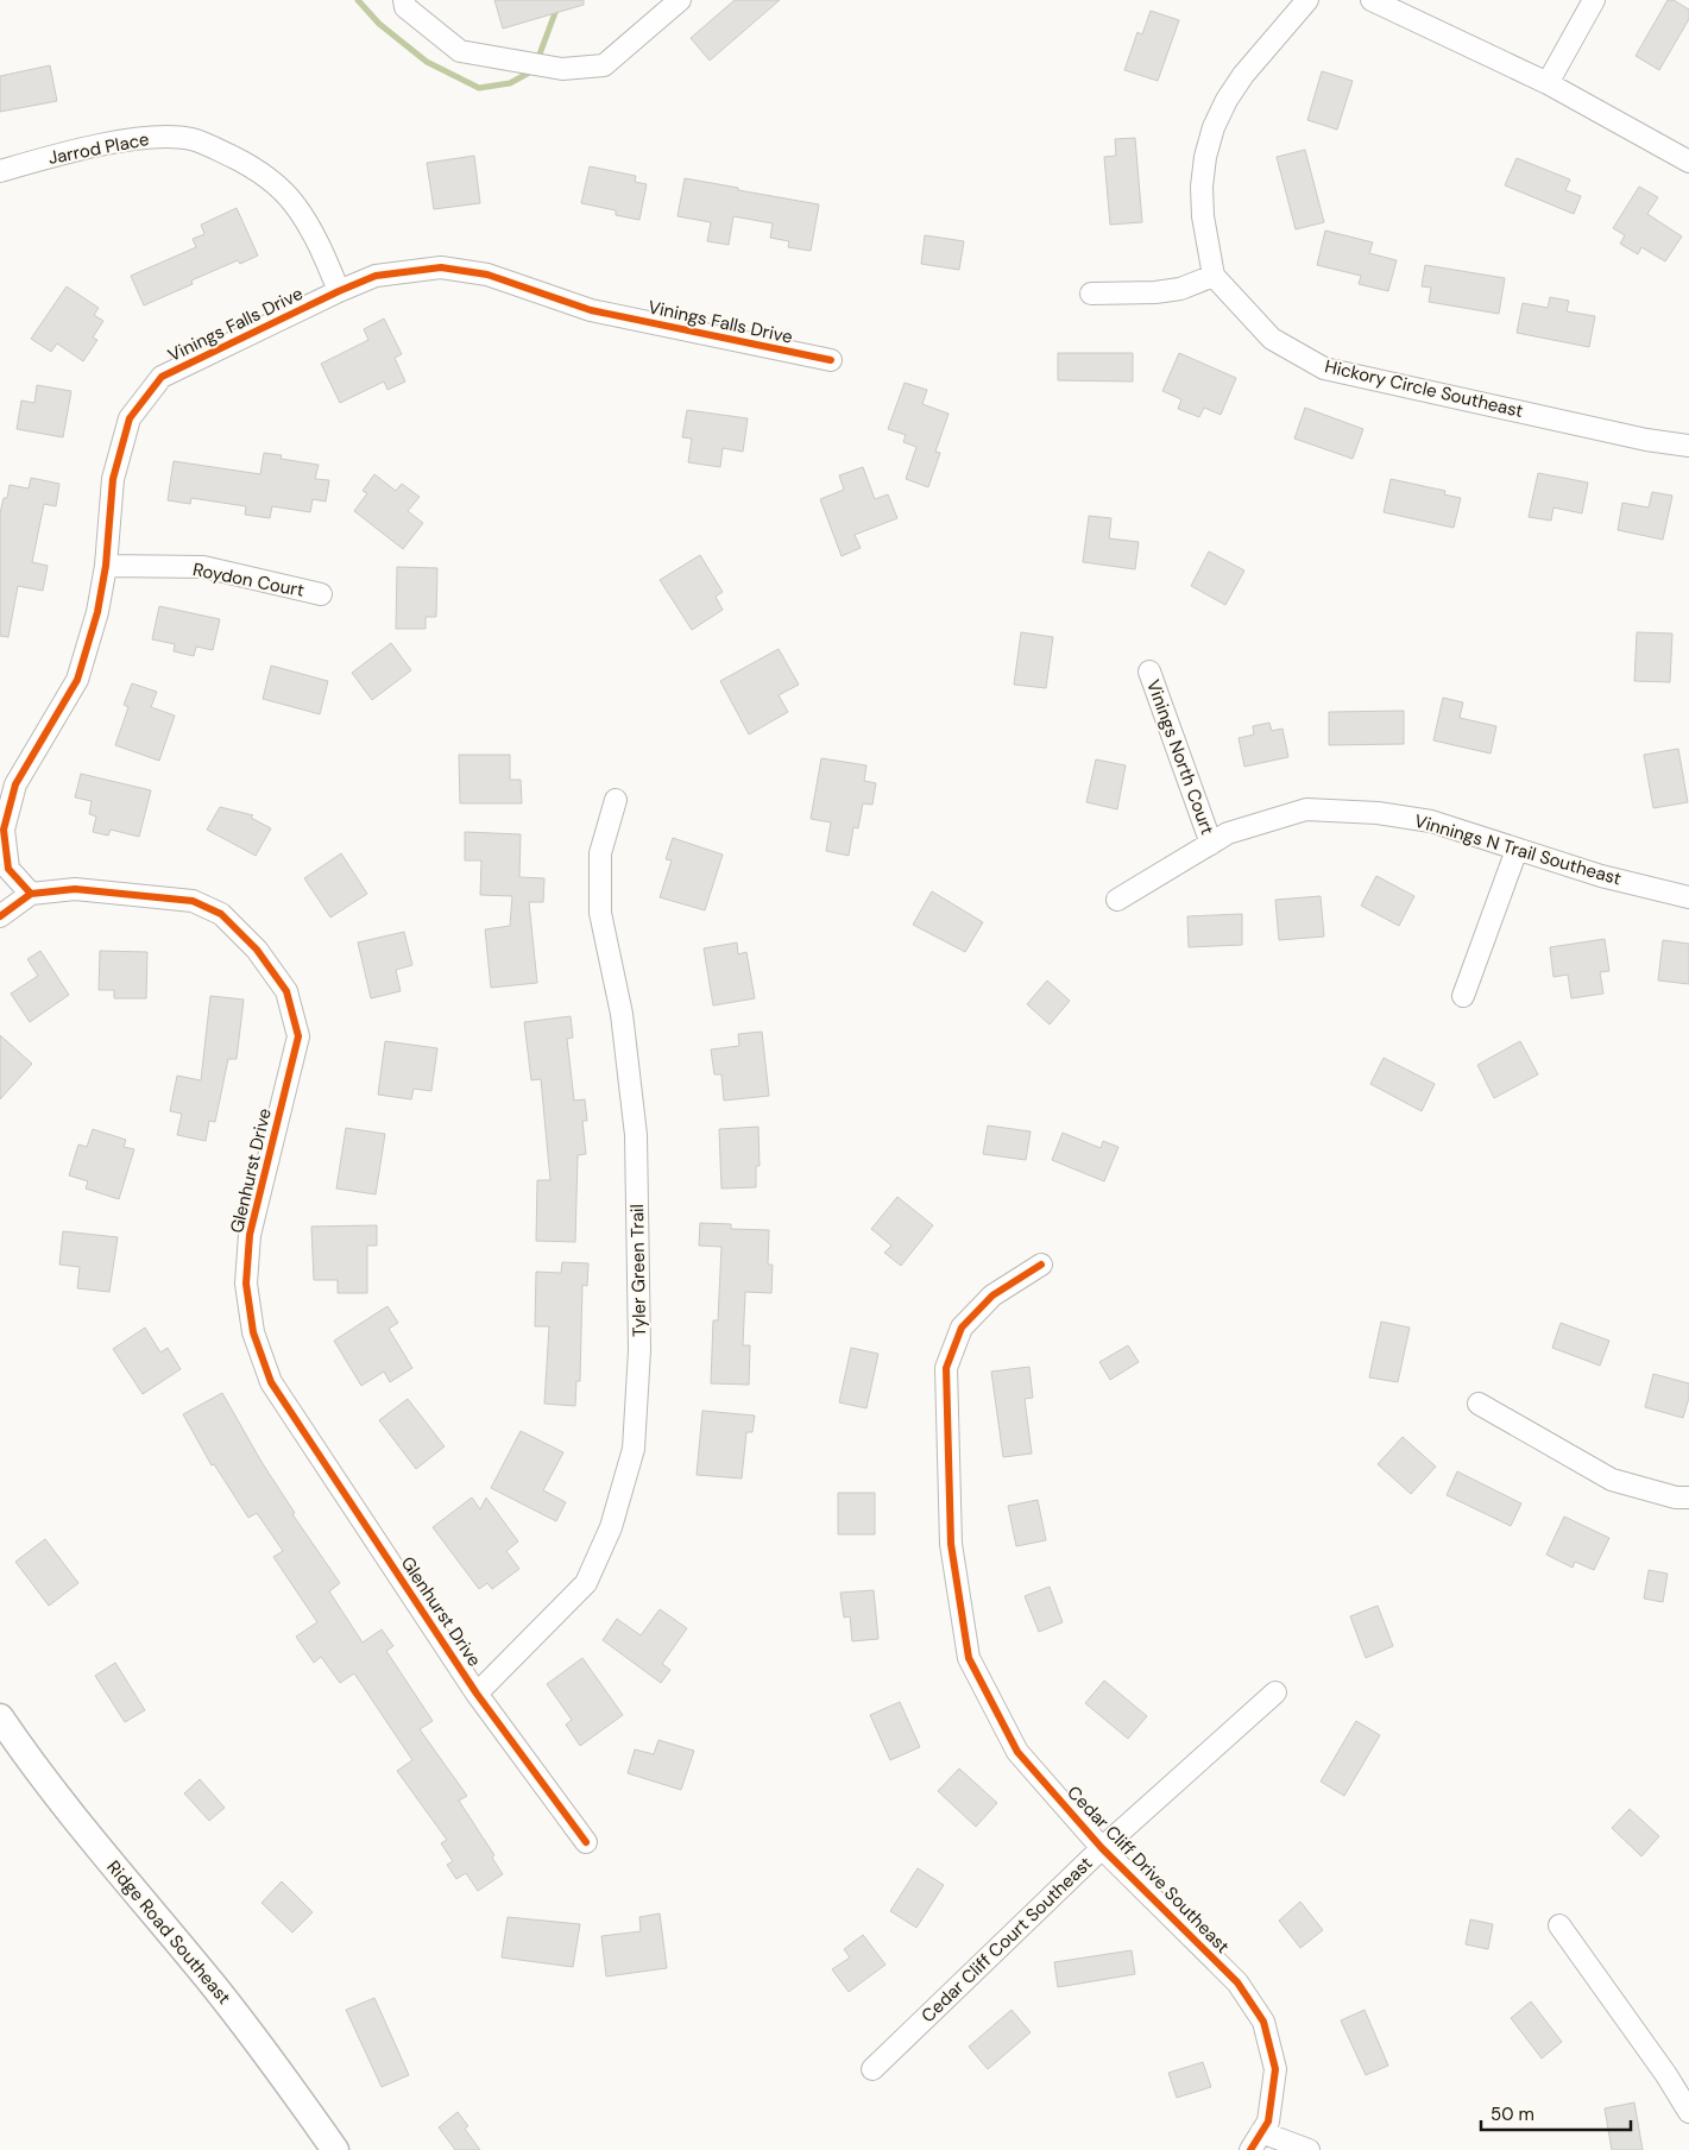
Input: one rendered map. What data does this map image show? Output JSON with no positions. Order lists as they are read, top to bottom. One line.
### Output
{"streets":{"street":["Jarrod Place","Vinings Falls Drive","Hickory Circle Southeast","Roydon Court","Vinings North Court","Vinnings N Trail Southeast","Glenhurst Drive","Tyler Green Trail","Cedar Cliff Drive Southeast","Ridge Road Southeast","Cedar Cliff Court Southeast"]},"crossings":[["Jarrod Place","Vinings Falls Drive"],["Vinings Falls Drive","Roydon Court"],["Vinings Falls Drive","Glenhurst Drive"],["Vinings North Court","Vinnings N Trail Southeast"],["Glenhurst Drive","Tyler Green Trail"],["Cedar Cliff Drive Southeast","Cedar Cliff Court Southeast"]],"scale_bar":"50 m"}
